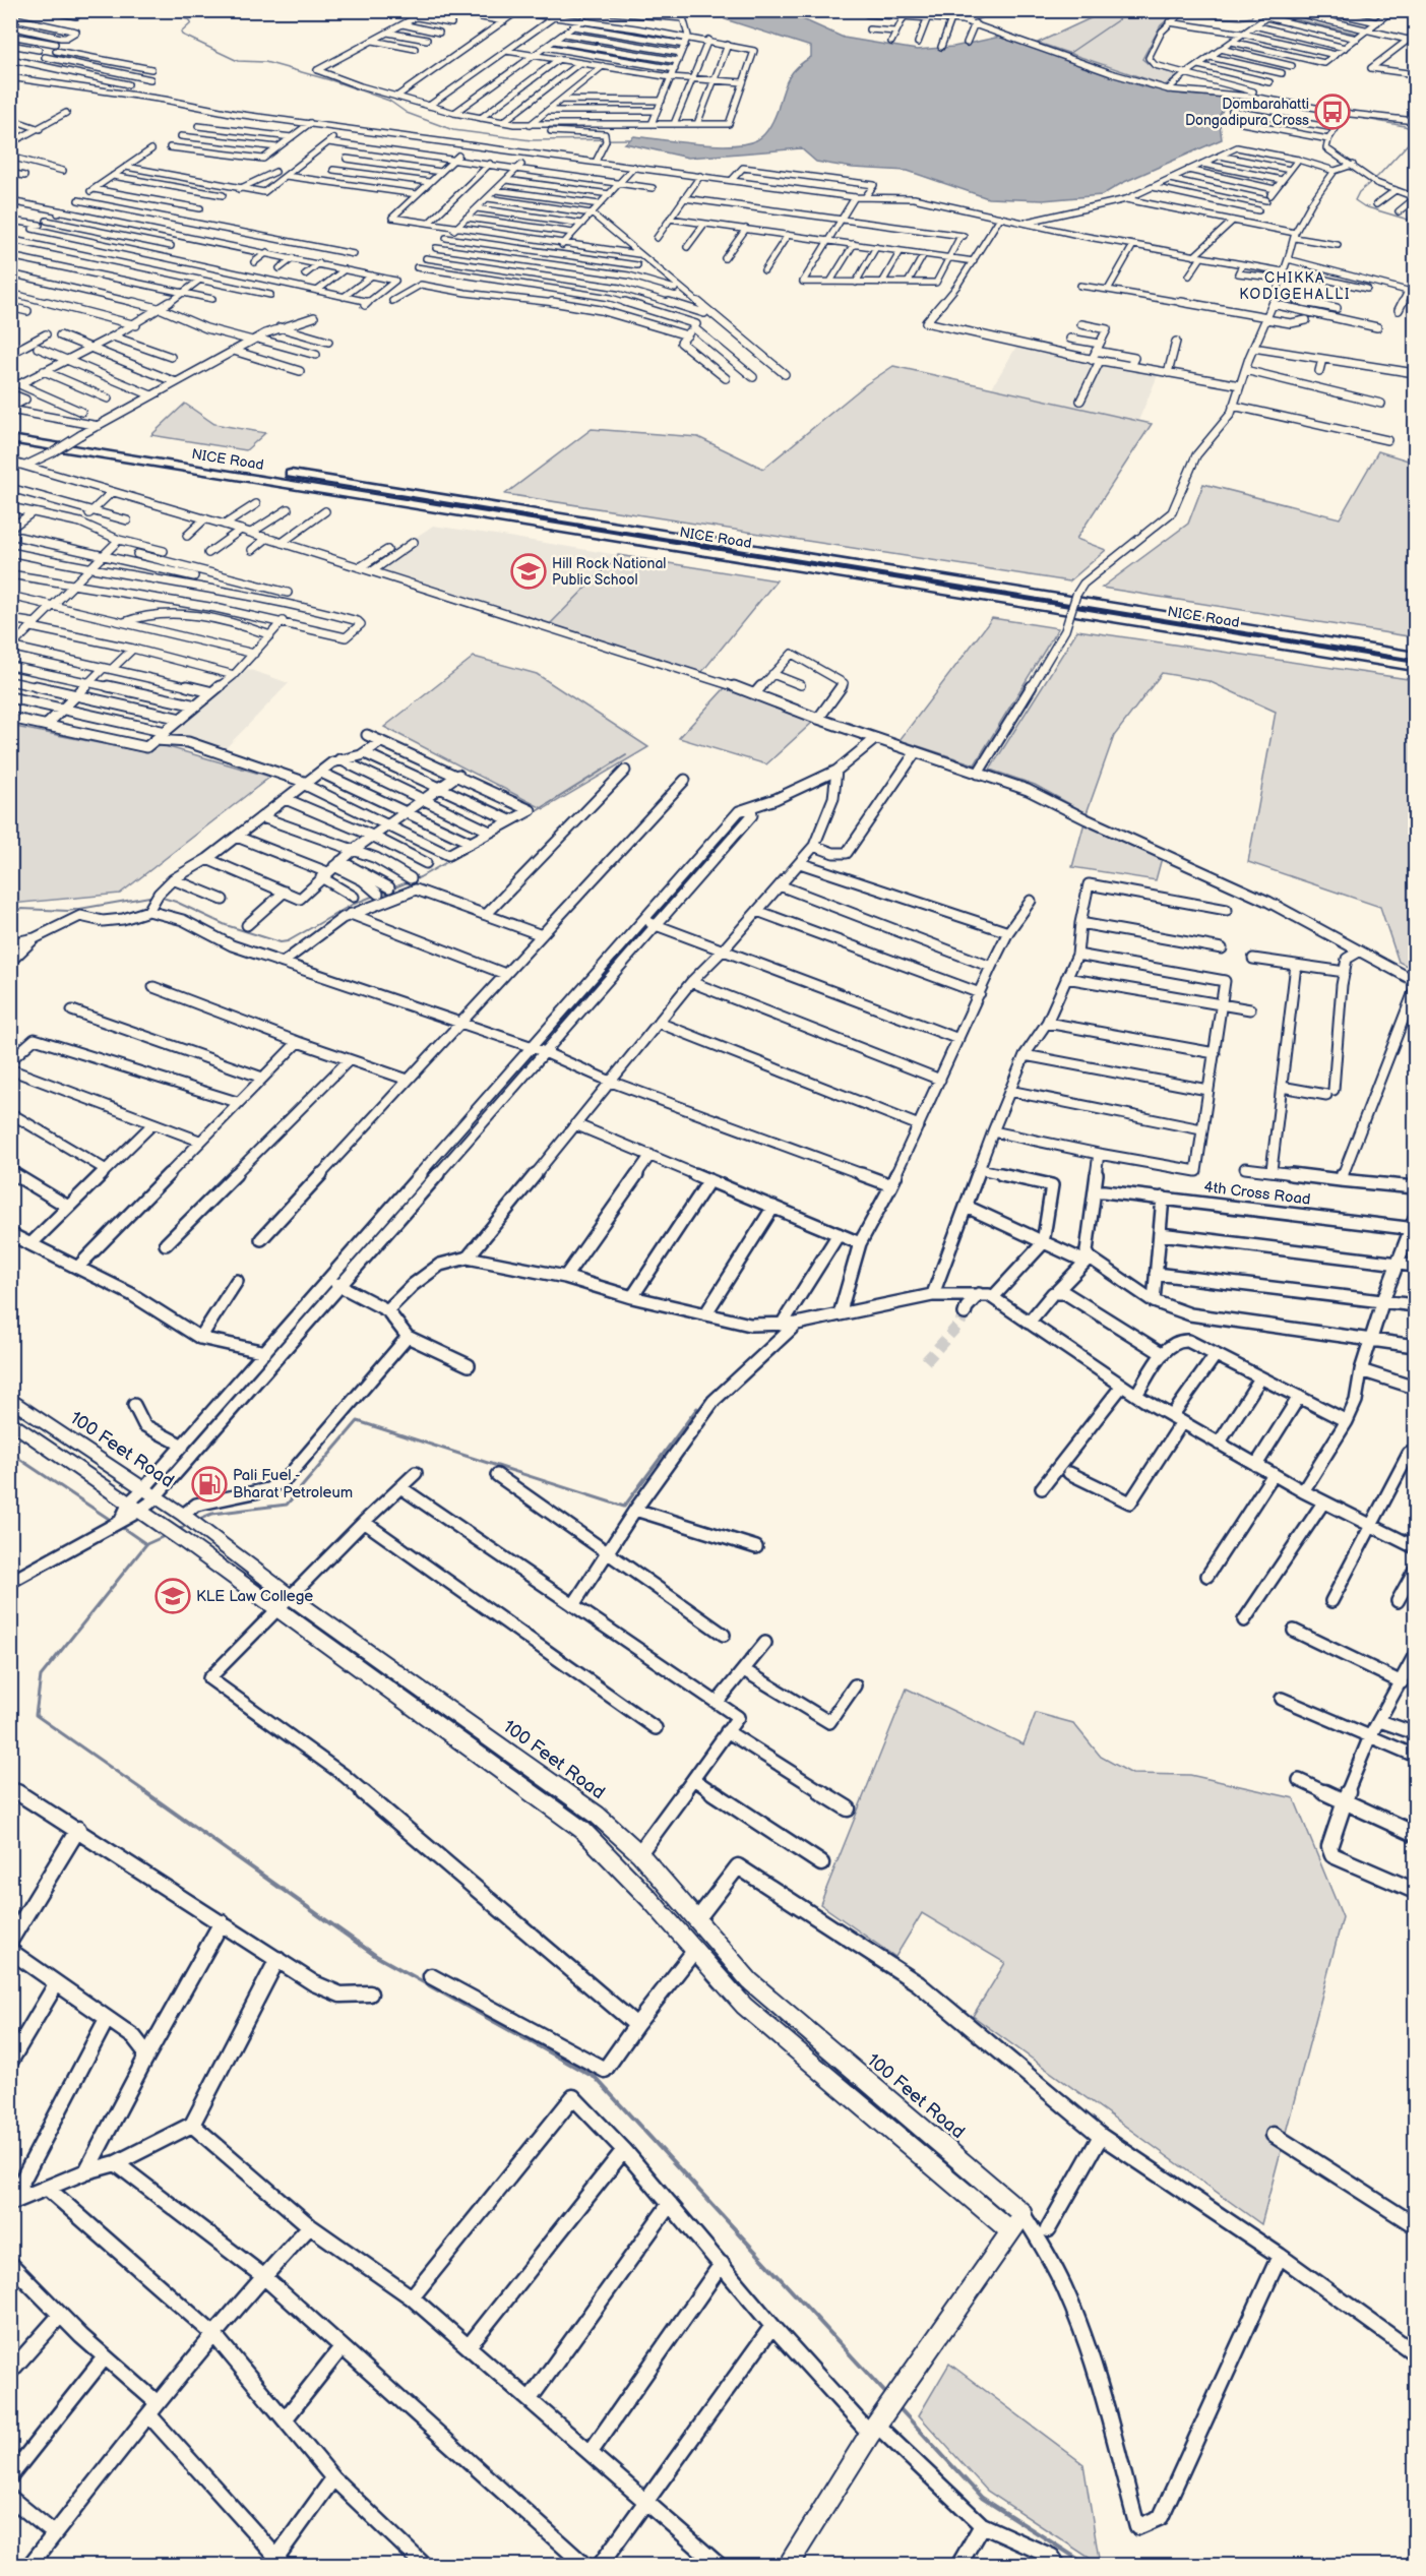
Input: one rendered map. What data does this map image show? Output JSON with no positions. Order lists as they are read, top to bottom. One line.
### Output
{"streets":{"highway":["NICE Road"],"main road":["100 Feet Road"],"street":["4th Cross Road"]},"districts":["CHIKKA KODIGEHALLI"],"places":{"bus stop":["Dombarahatti Dongadipura Cross"],"school or university":["Hill Rock National Public School","KLE Law College"],"fuel station":["Pali Fuel - Bharat Petroleum"]}}
